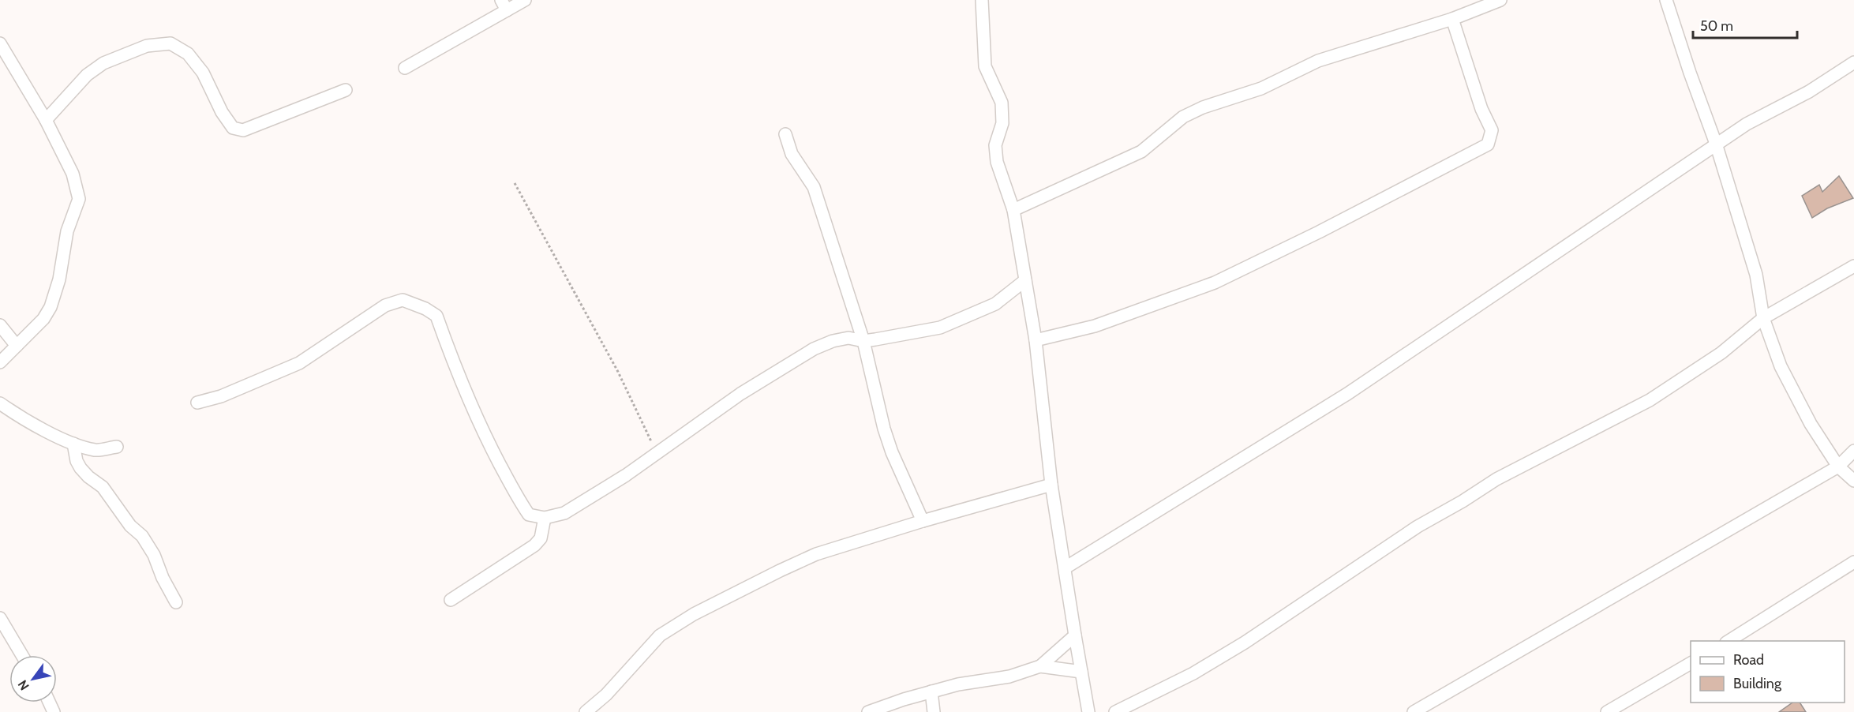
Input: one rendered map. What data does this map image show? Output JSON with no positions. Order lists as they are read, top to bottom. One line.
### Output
{"legend":["Road","Building"],"scale_bar":"50 m","north":"bottom left"}
